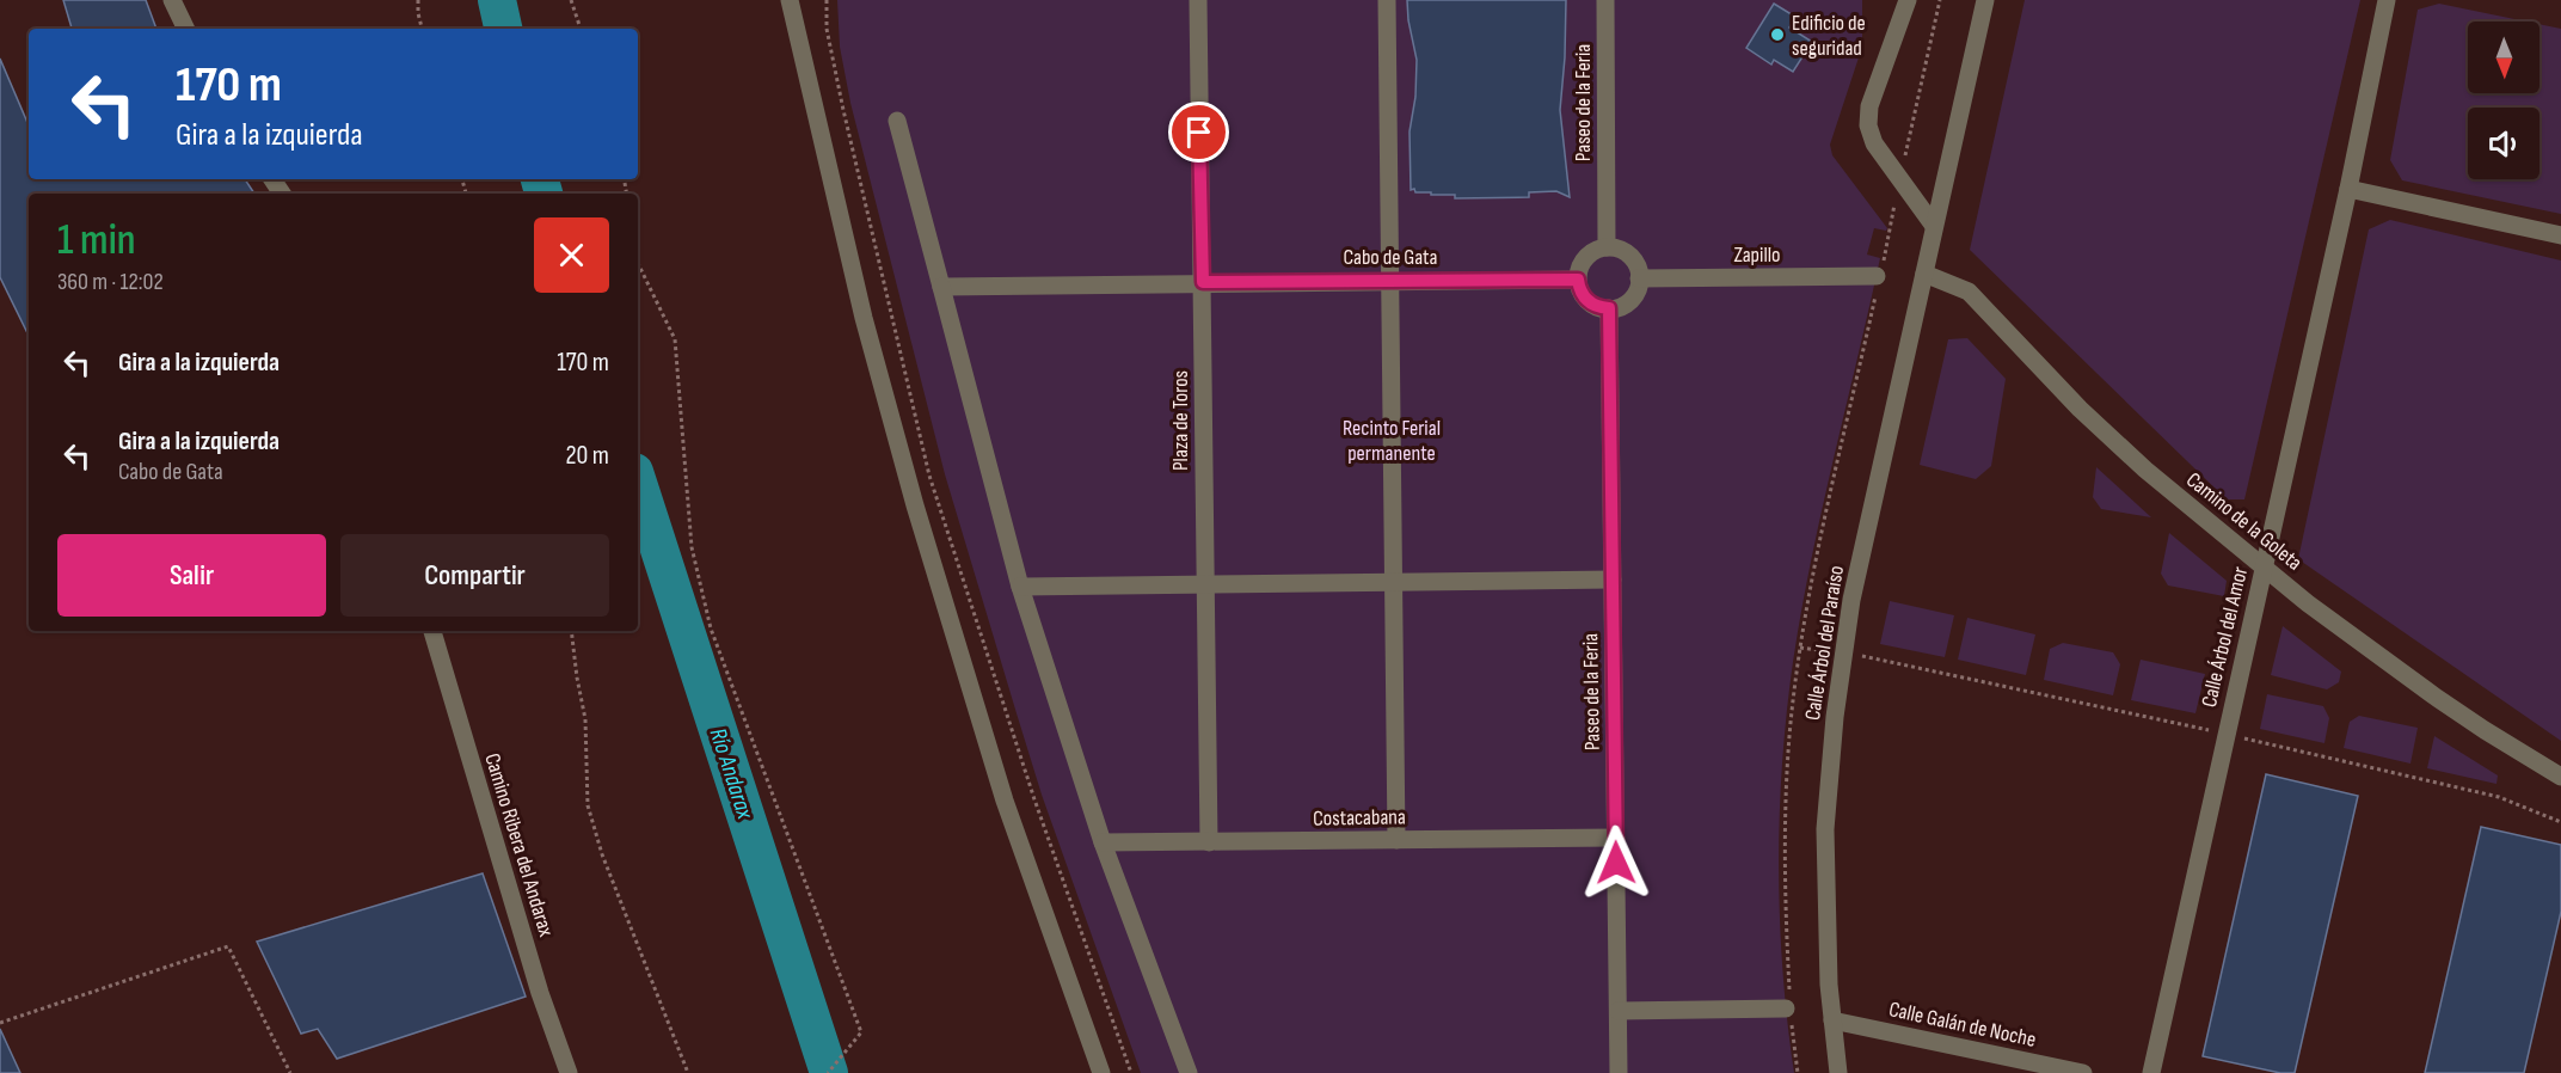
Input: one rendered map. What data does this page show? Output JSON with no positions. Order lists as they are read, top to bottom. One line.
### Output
{"streets":{"street":["Paseo de la Feria","Zapillo","Cabo de Gata","Plaza de Toros","Camino de la Goleta","Calle Árbol del Amor","Calle Árbol del Paraíso","Costacabana","Camino Ribera del Andarax","Calle Galán de Noche"]},"crossings":[["Paseo de la Feria","Zapillo"],["Paseo de la Feria","Cabo de Gata"],["Paseo de la Feria","Costacabana"],["Zapillo","Cabo de Gata"],["Cabo de Gata","Plaza de Toros"],["Plaza de Toros","Costacabana"],["Camino de la Goleta","Calle Árbol del Amor"],["Camino de la Goleta","Calle Árbol del Paraíso"],["Calle Árbol del Paraíso","Calle Galán de Noche"]],"water":["Río Andarax"],"parks":["Recinto Ferial permanente"],"places":["Edificio de seguridad"],"north":"bottom","page":{"turn":["170 m","Gira a la izquierda"],"heading":["1 min","360 m · 12:02"],"list":[{"name":"Gira a la izquierda","value":"170 m"},{"name":"Gira a la izquierda","note":"Cabo de Gata","value":"20 m"}],"buttons":["Salir","Compartir"]}}
